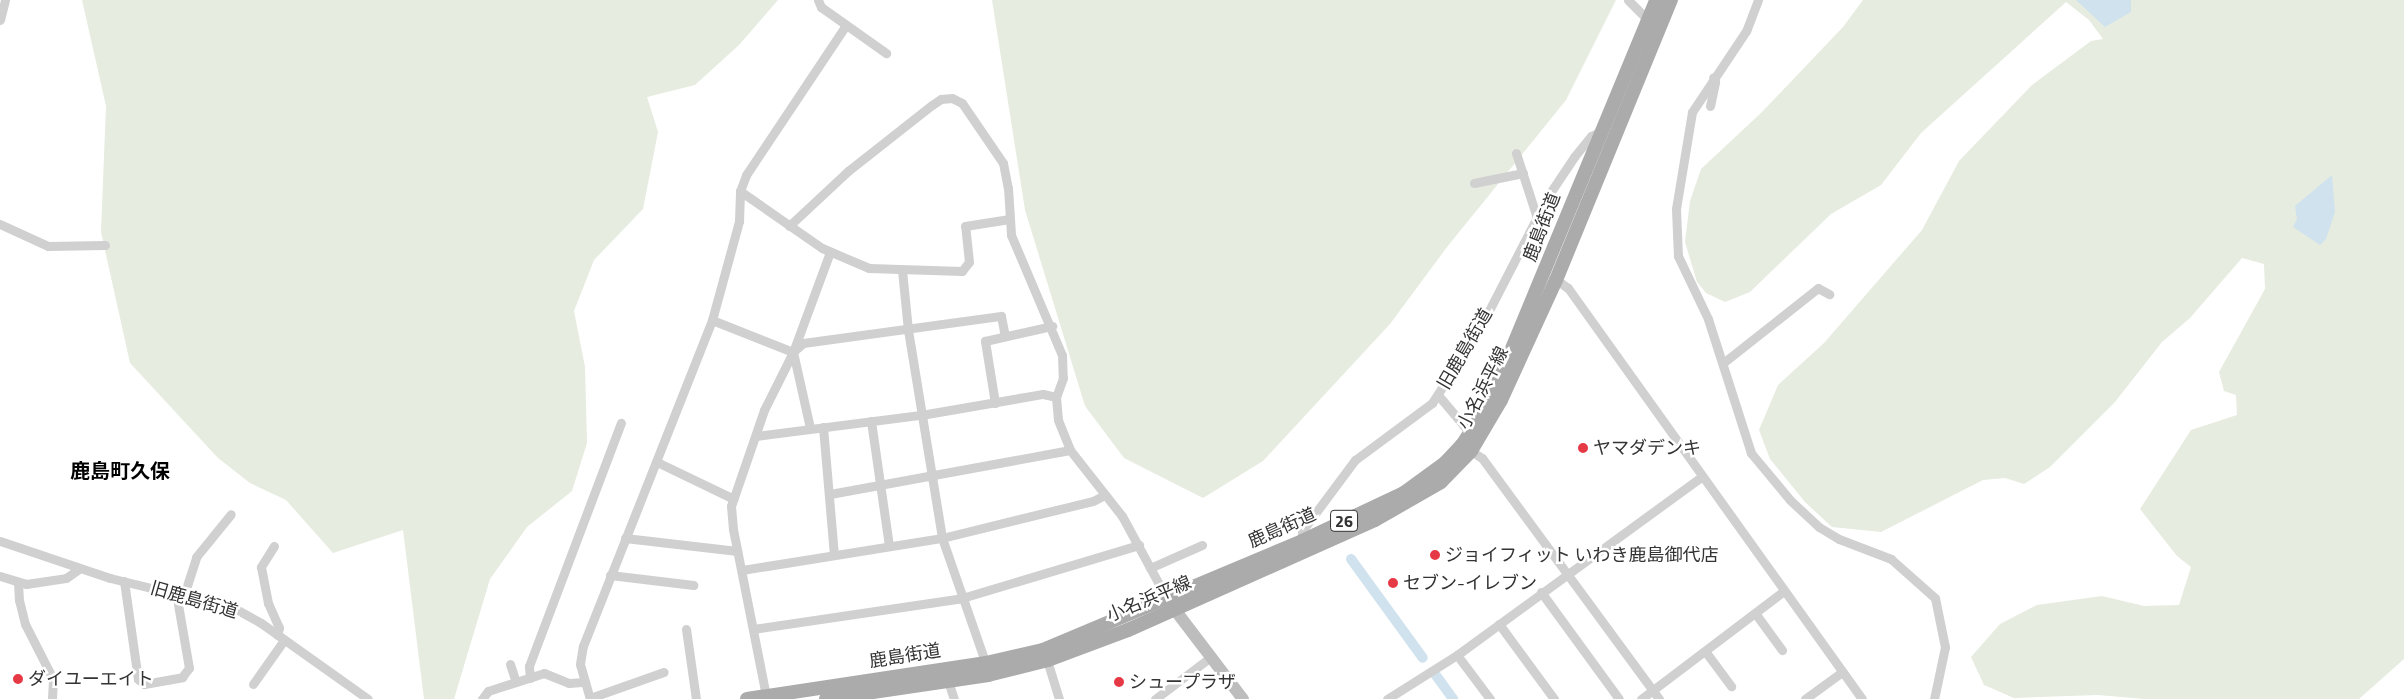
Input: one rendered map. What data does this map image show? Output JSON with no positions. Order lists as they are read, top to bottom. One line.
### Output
{"streets":{"main road":["鹿島街道","小名浜平線","26"],"street":["旧鹿島街道"]},"crossings":[["鹿島街道","旧鹿島街道"],["鹿島街道","小名浜平線"]],"districts":["鹿島町久保"],"places":["ヤマダデンキ","ジョイフィット いわき鹿島御代店","セブン-イレブン","ダイユーエイト","シュープラザ"]}
